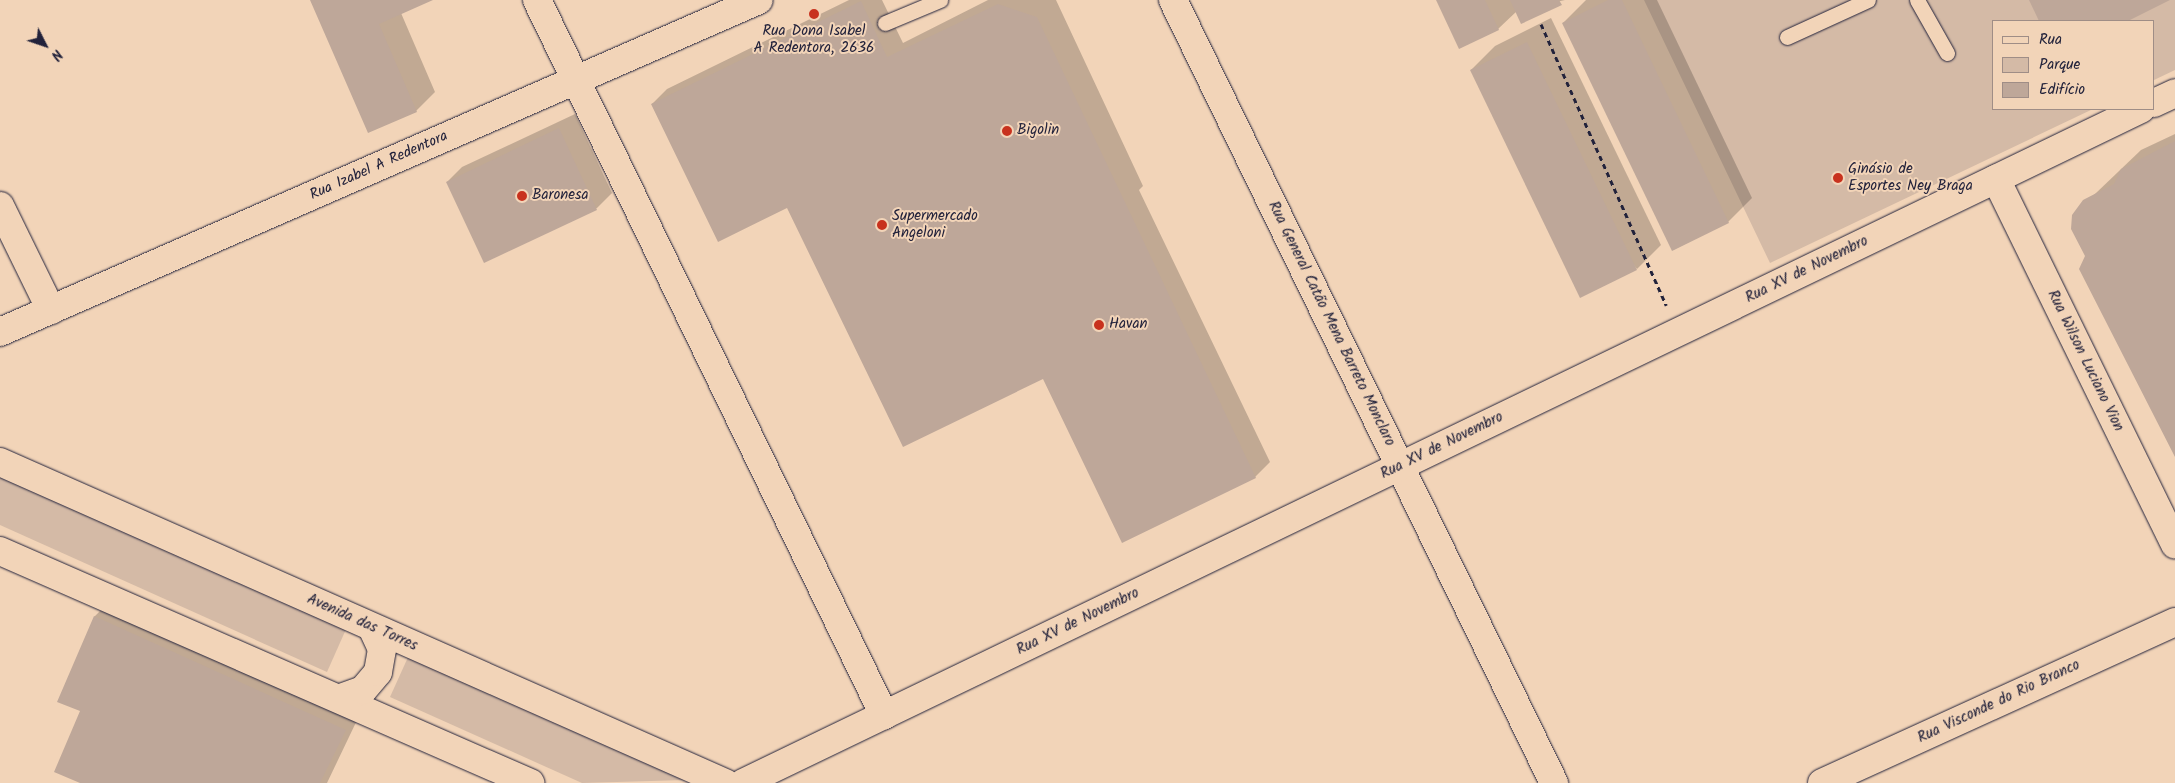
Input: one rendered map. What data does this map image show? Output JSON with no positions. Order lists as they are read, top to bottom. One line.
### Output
{"streets":{"street":["Rua Izabel A Redentora","Rua XV de Novembro","Rua General Catão Mena Barreto Monclaro","Rua Wilson Luciano Vion","Avenida das Torres","Rua Visconde do Rio Branco"]},"crossings":[["Rua XV de Novembro","Rua General Catão Mena Barreto Monclaro"],["Rua XV de Novembro","Rua Wilson Luciano Vion"]],"places":["Rua Dona Isabel A Redentora, 2636","Bigolin","Ginásio de Esportes Ney Braga","Baronesa","Supermercado Angeloni","Havan"],"legend":["Rua","Parque","Edifício"],"north":"bottom right"}
